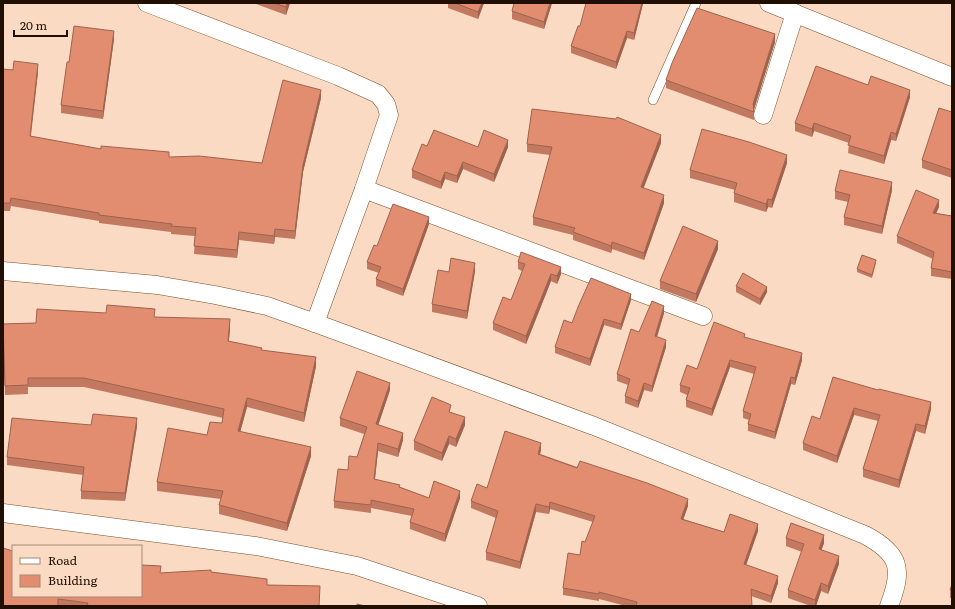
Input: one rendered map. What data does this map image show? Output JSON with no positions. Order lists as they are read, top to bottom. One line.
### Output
{"legend":["Road","Building"],"scale_bar":"20 m"}
